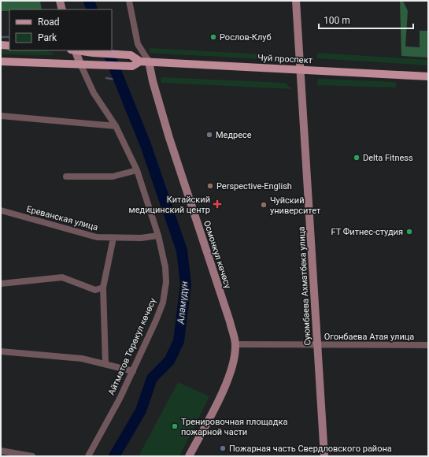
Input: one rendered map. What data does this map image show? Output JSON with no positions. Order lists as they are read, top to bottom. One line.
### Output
{"streets":{"main road":["Чуй проспект"],"street":["Ереванская улица","Осмонкул көчөсү","Суюмбаева Ахматбека улица","Огонбаева Атая улица","Айтматов Төрөкул көчөсү"]},"crossings":[["Чуй проспект","Осмонкул көчөсү"],["Чуй проспект","Суюмбаева Ахматбека улица"],["Ереванская улица","Айтматов Төрөкул көчөсү"],["Осмонкул көчөсү","Огонбаева Атая улица"],["Суюмбаева Ахматбека улица","Огонбаева Атая улица"]],"water":["Аламүдүн"],"places":{"other":["Рослов-Клуб","Медресе","Delta Fitness","Perspective-English","Чуйский университет","FT Фитнес-студия","Тренировочная площадка пожарной части","Пожарная часть Свердловского района"],"health":["Китайский медицинский центр"]},"legend":["Road","Park"],"scale_bar":"100 m"}
